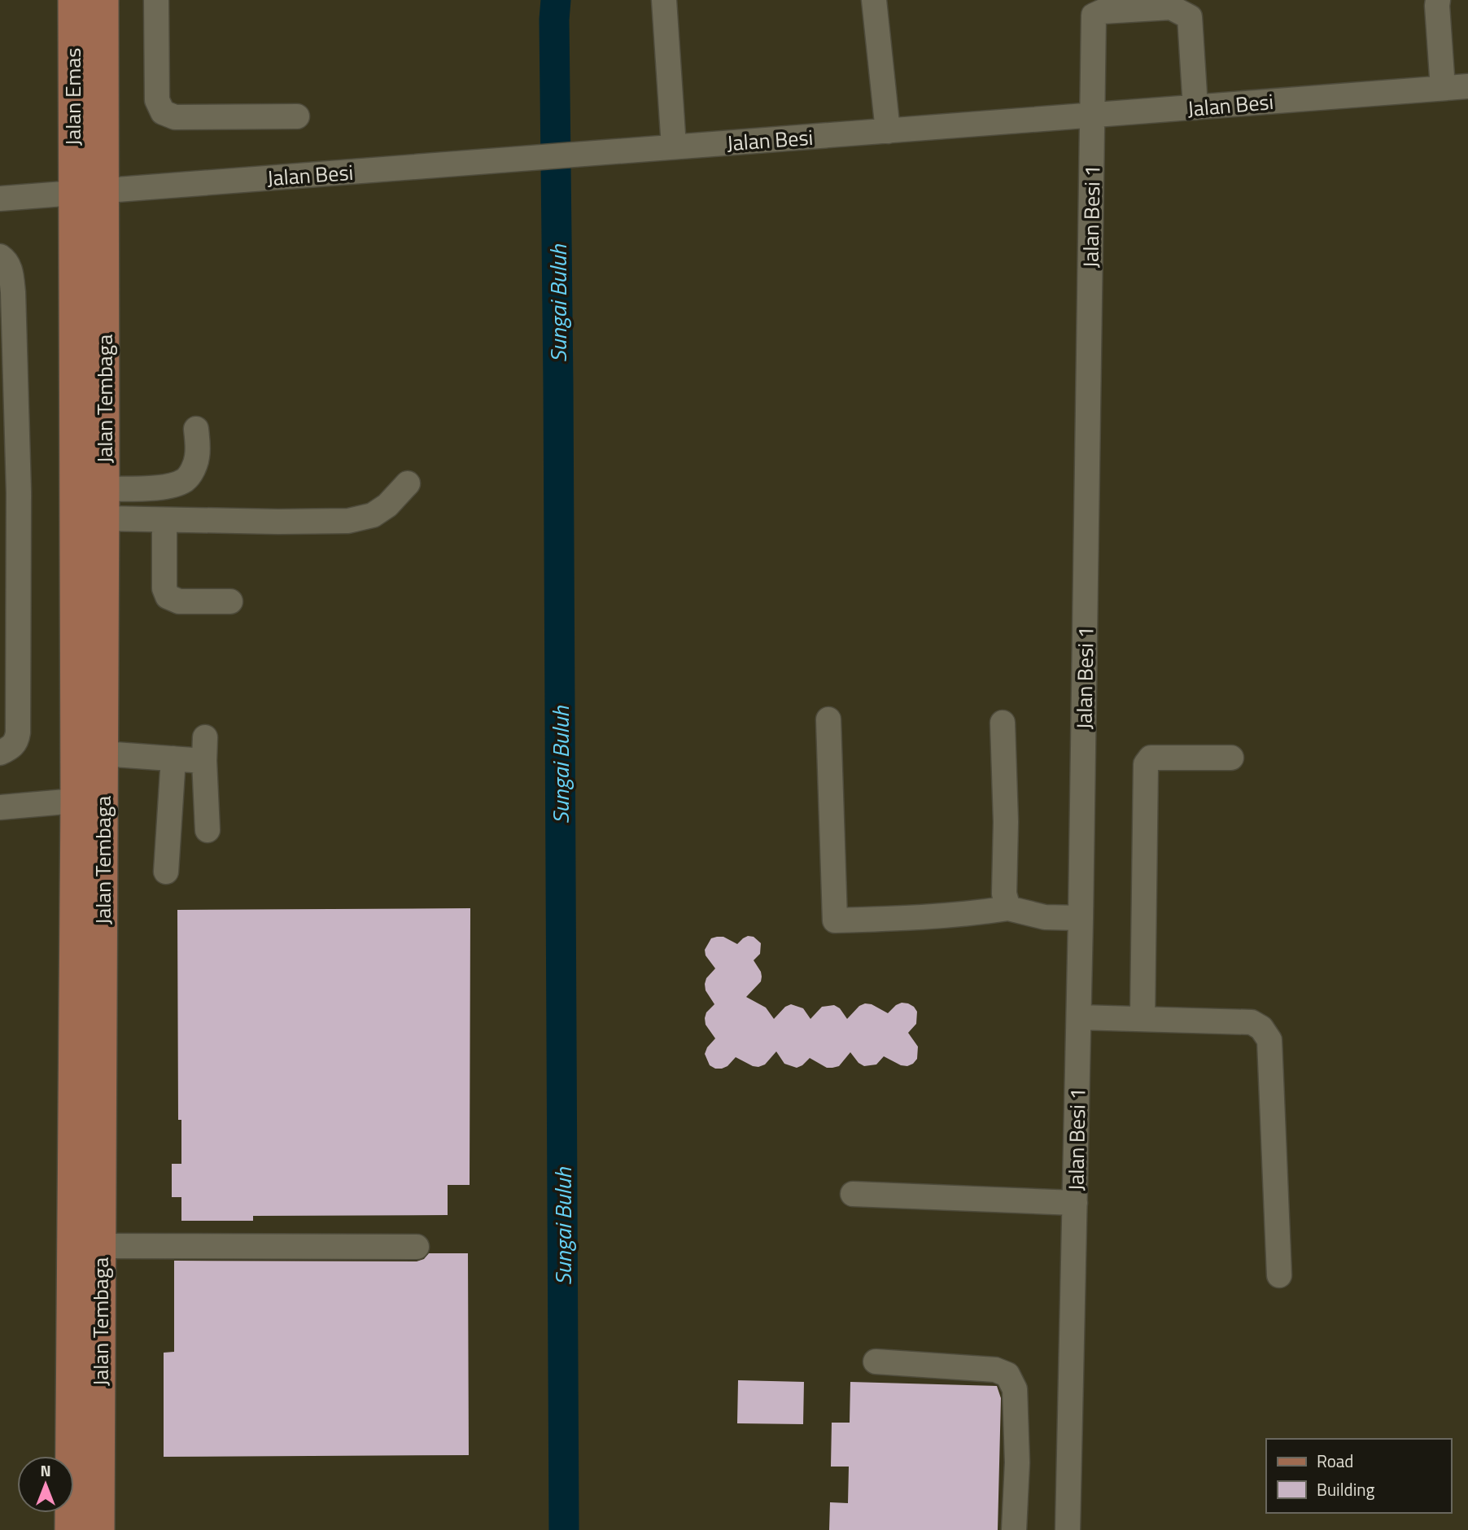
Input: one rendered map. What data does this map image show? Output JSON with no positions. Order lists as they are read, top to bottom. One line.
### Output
{"streets":{"main road":["Jalan Emas","Jalan Tembaga"],"street":["Jalan Besi","Jalan Besi 1"]},"crossings":[["Jalan Emas","Jalan Besi"],["Jalan Emas","Jalan Tembaga"],["Jalan Besi","Jalan Besi 1"],["Jalan Besi","Jalan Tembaga"]],"water":["Sungai Buluh"],"legend":["Road","Building"],"north":"top"}
